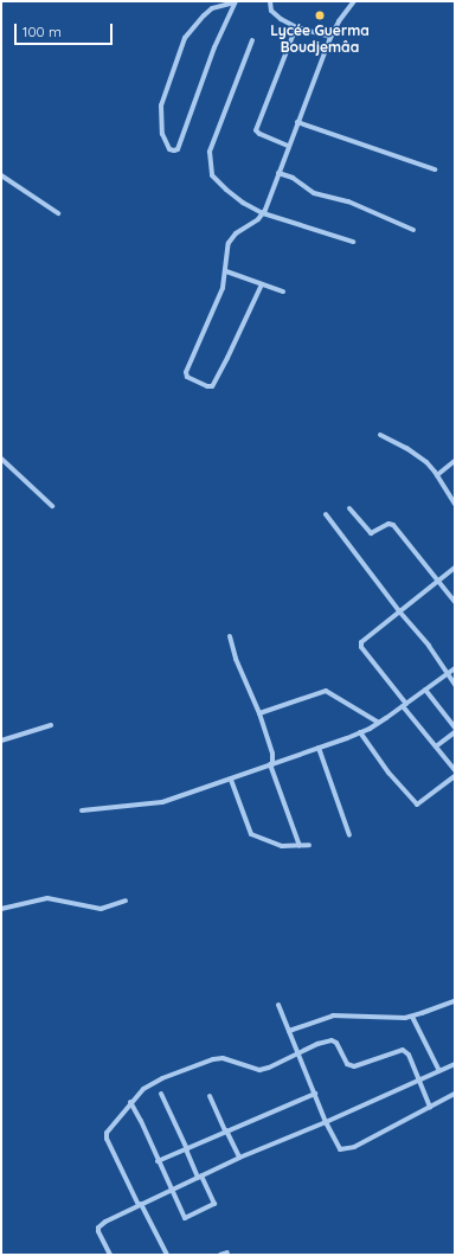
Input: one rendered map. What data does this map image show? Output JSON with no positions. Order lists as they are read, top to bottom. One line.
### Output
{"places":["Lycée Guerma Boudjemâa"],"scale_bar":"100 m"}
